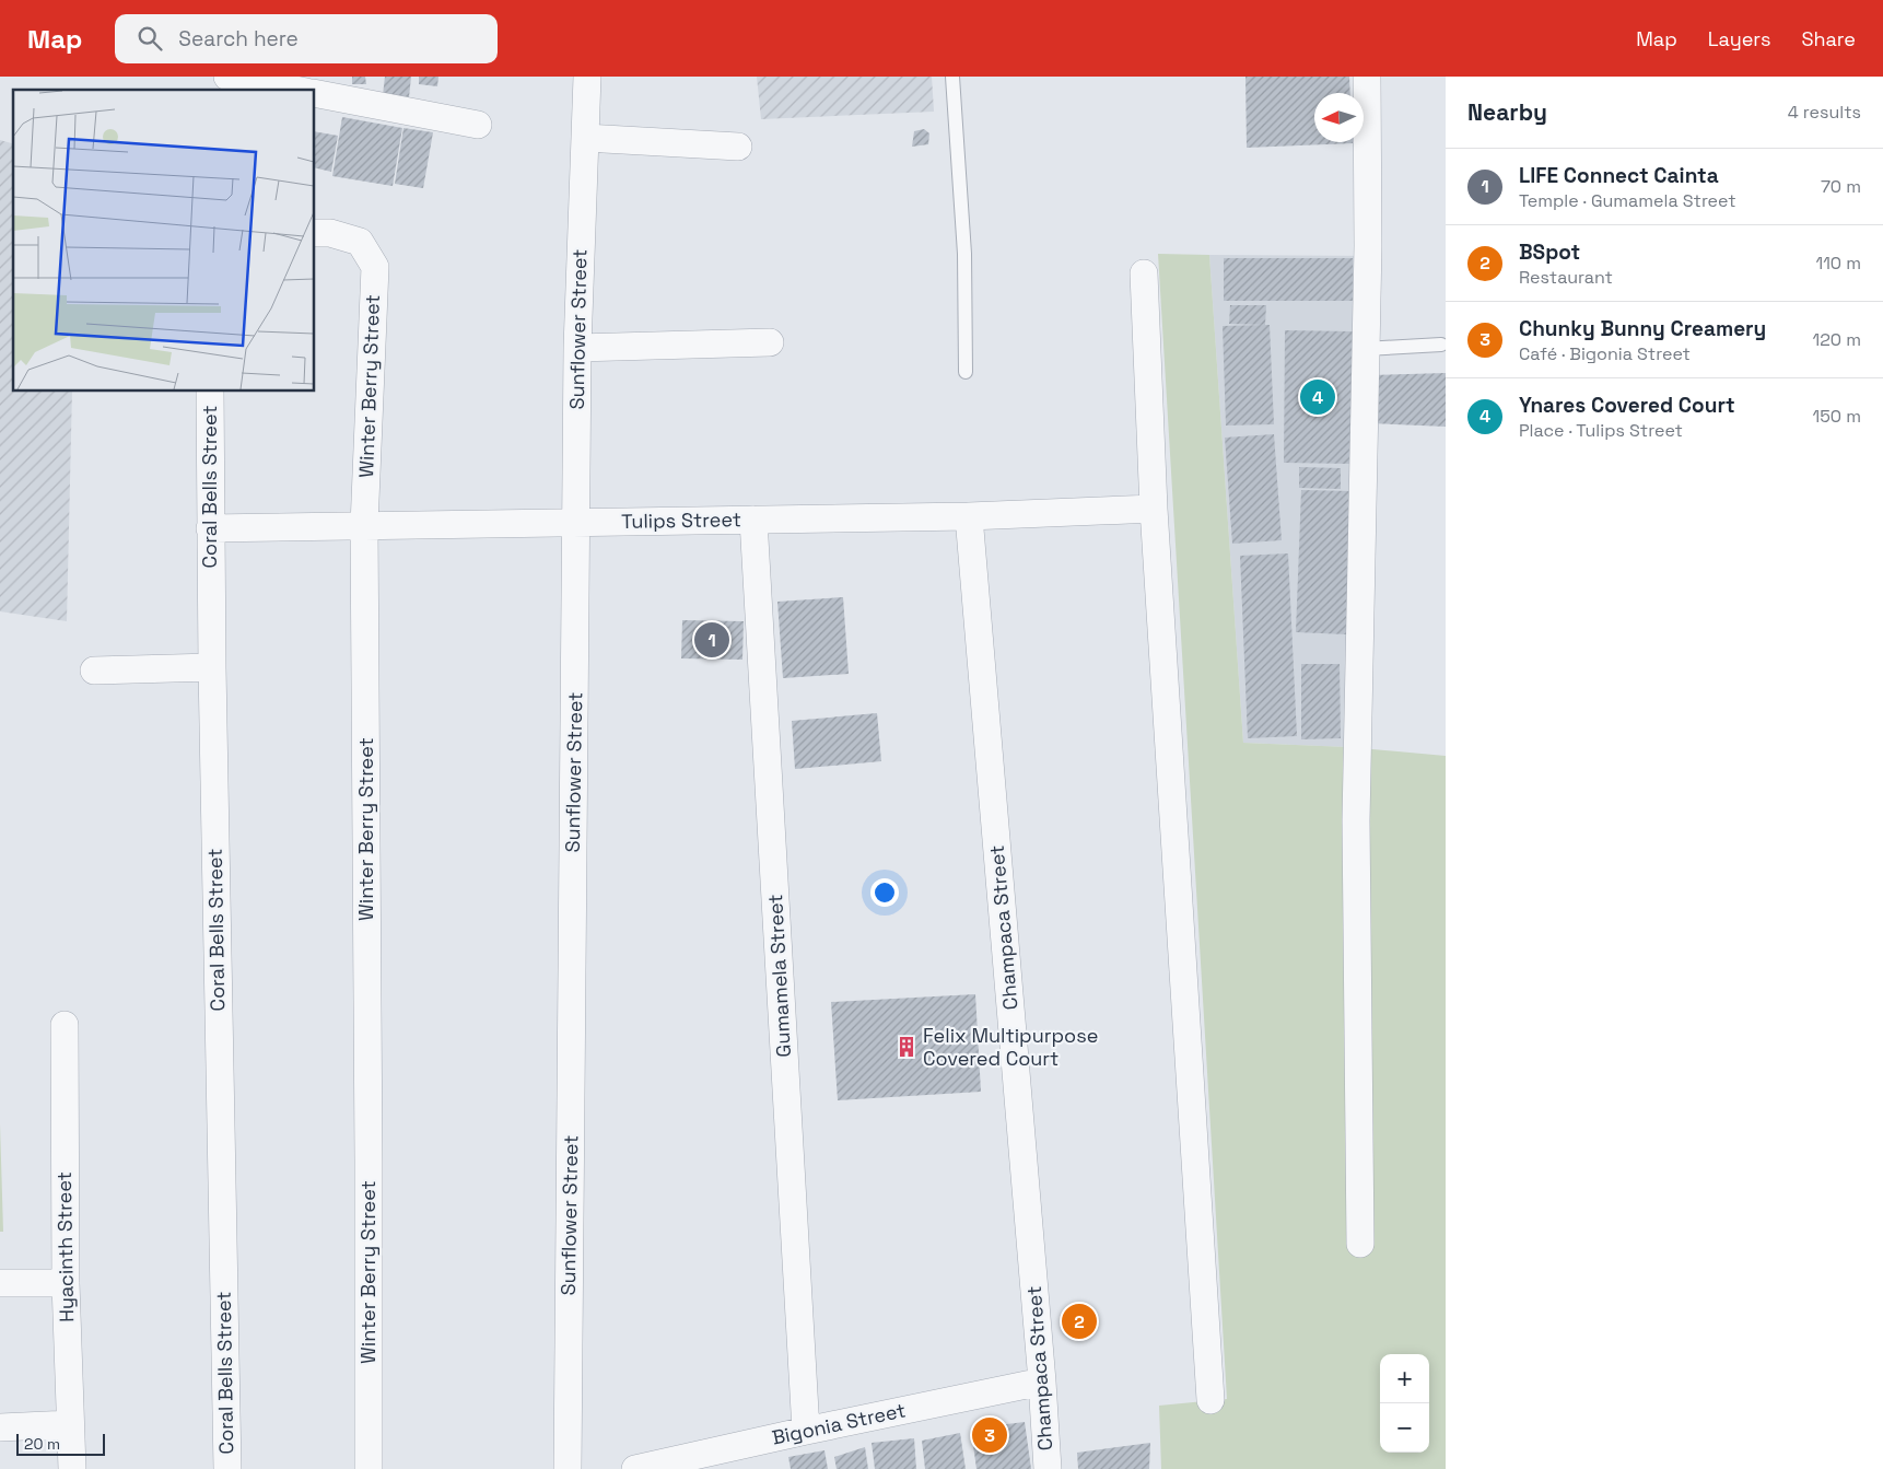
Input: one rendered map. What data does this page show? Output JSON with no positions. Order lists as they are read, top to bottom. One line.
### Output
{"streets":{"street":["Sunflower Street","Winter Berry Street","Coral Bells Street","Tulips Street","Champaca Street","Gumamela Street","Hyacinth Street","Bigonia Street"]},"crossings":[["Sunflower Street","Tulips Street"],["Winter Berry Street","Tulips Street"],["Coral Bells Street","Tulips Street"],["Tulips Street","Champaca Street"],["Tulips Street","Gumamela Street"],["Champaca Street","Bigonia Street"],["Gumamela Street","Bigonia Street"]],"places":{"building":["Felix Multipurpose Covered Court"]},"scale_bar":"20 m","north":"left","page":{"header":"Map","search":"Search here","nav":["Map","Layers","Share"],"heading":["Nearby","4 results"],"list":[{"mark":"1","name":"LIFE Connect Cainta","note":"Temple · Gumamela Street","value":"70 m"},{"mark":"2","name":"BSpot","note":"Restaurant","value":"110 m"},{"mark":"3","name":"Chunky Bunny Creamery","note":"Café · Bigonia Street","value":"120 m"},{"mark":"4","name":"Ynares Covered Court","note":"Place · Tulips Street","value":"150 m"}],"pins":["4","1","2","3"],"map_buttons":["+","−"],"scale":"20 m"}}
